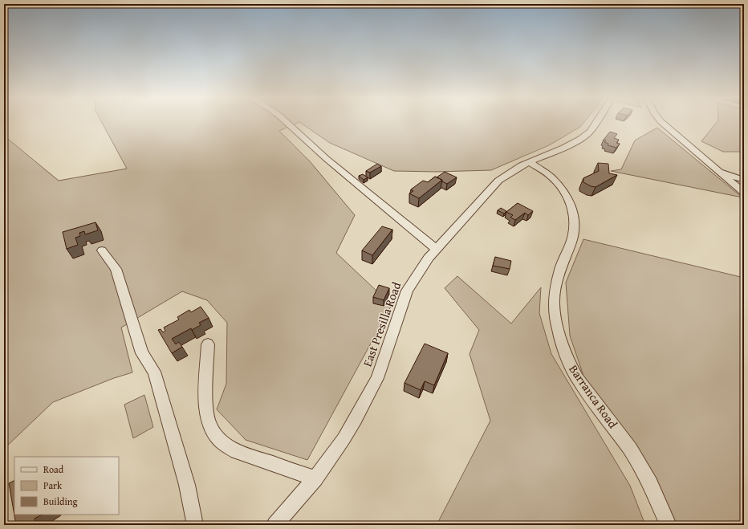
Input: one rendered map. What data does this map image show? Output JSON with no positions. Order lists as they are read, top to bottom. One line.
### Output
{"streets":{"street":["East Presilla Road","Barranca Road"]},"crossings":[["East Presilla Road","Barranca Road"]],"legend":["Road","Park","Building"]}
